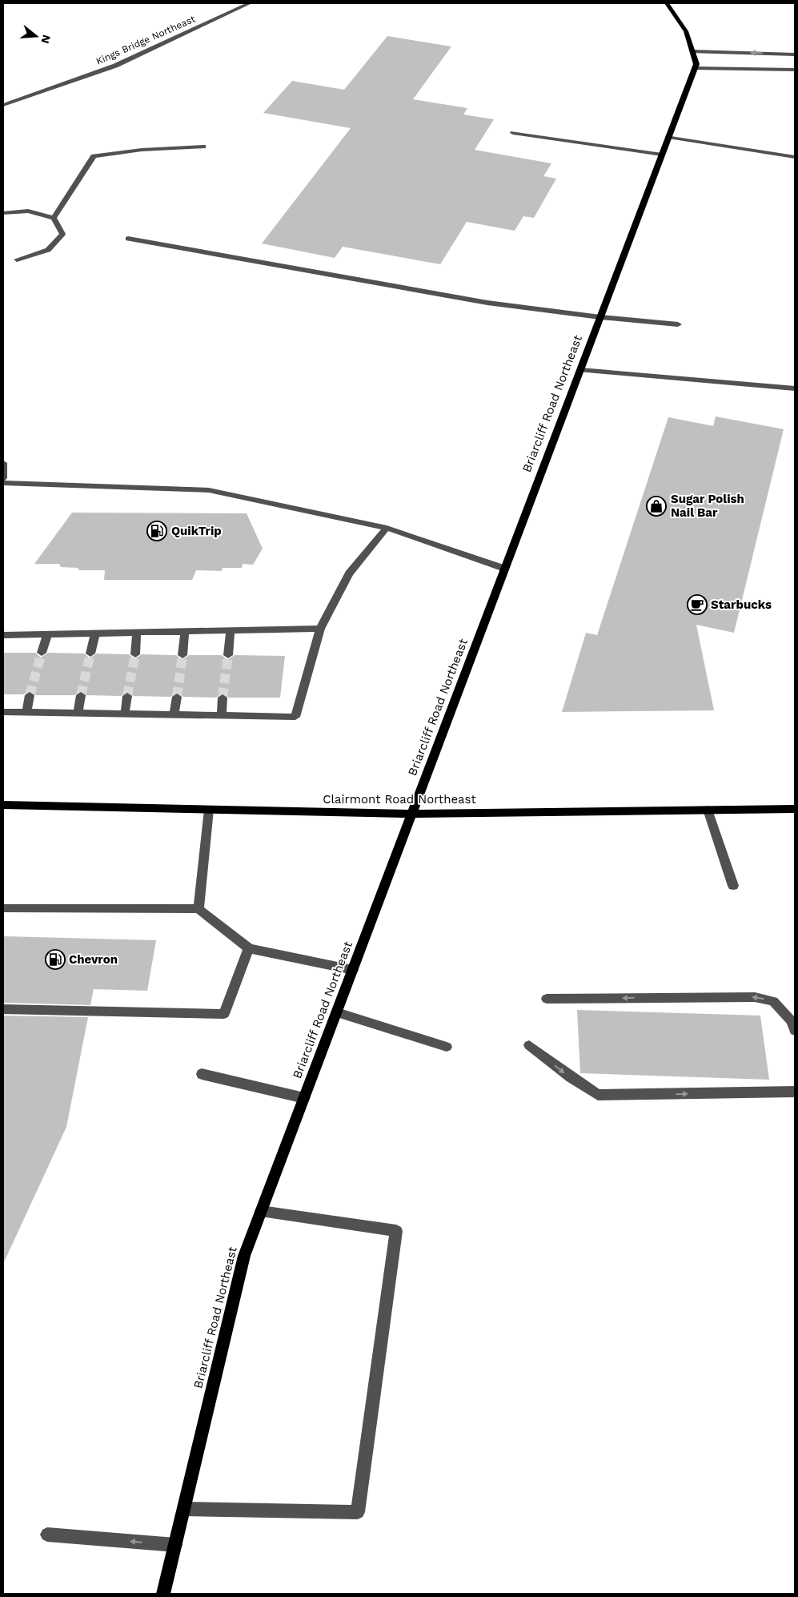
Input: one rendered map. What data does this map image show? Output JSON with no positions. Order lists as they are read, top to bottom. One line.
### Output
{"streets":{"main road":["Briarcliff Road Northeast","Clairmont Road Northeast"],"street":["Kings Bridge Northeast"]},"crossings":[["Briarcliff Road Northeast","Clairmont Road Northeast"]],"places":{"shop":["Sugar Polish Nail Bar"],"fuel station":["QuikTrip","Chevron"],"cafe":["Starbucks"]},"north":"right"}
